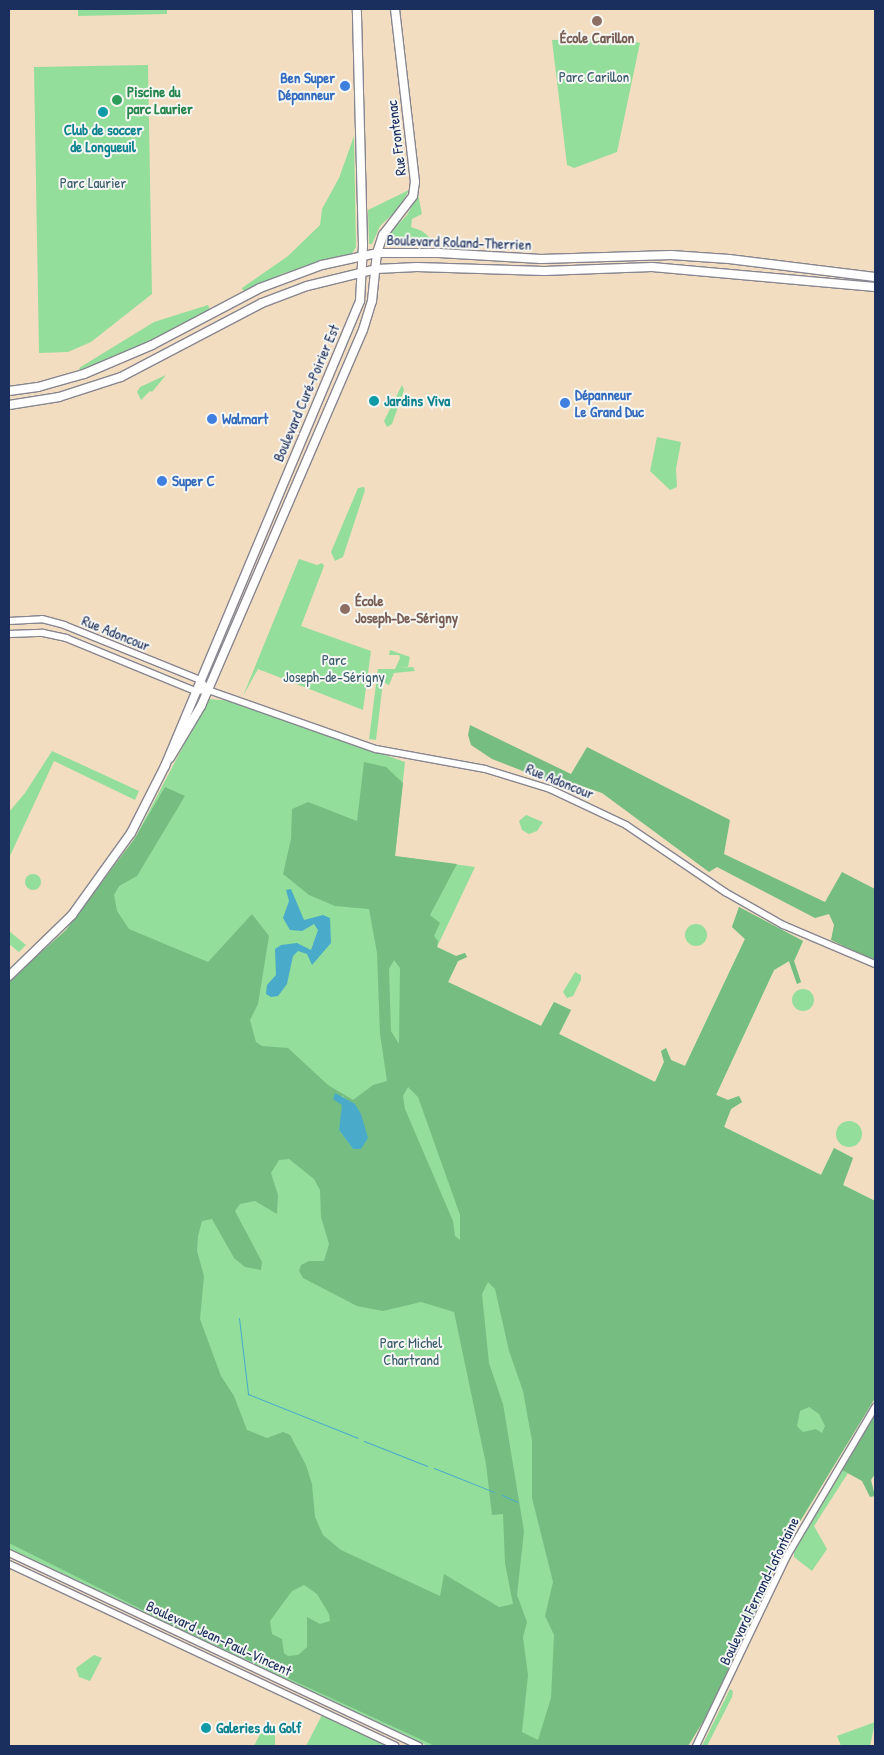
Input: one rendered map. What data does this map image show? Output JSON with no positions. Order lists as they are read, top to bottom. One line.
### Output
{"streets":{"main road":["Rue Frontenac","Boulevard Roland-Therrien","Boulevard Curé-Poirier Est"],"street":["Rue Adoncour","Boulevard Fernand-Lafontaine","Boulevard Jean-Paul-Vincent"]},"crossings":[["Rue Frontenac","Boulevard Roland-Therrien"],["Rue Frontenac","Boulevard Curé-Poirier Est"],["Boulevard Roland-Therrien","Boulevard Curé-Poirier Est"],["Boulevard Curé-Poirier Est","Rue Adoncour"]],"parks":["Parc Carillon","Parc Laurier","Parc Joseph-de-Sérigny","Parc Michel Chartrand"],"places":["École Carillon","Ben Super Dépanneur","Piscine du parc Laurier","Club de soccer de Longueuil","Jardins Viva","Dépanneur Le Grand Duc","Walmart","Super C","École Joseph-De-Sérigny","Galeries du Golf"]}
